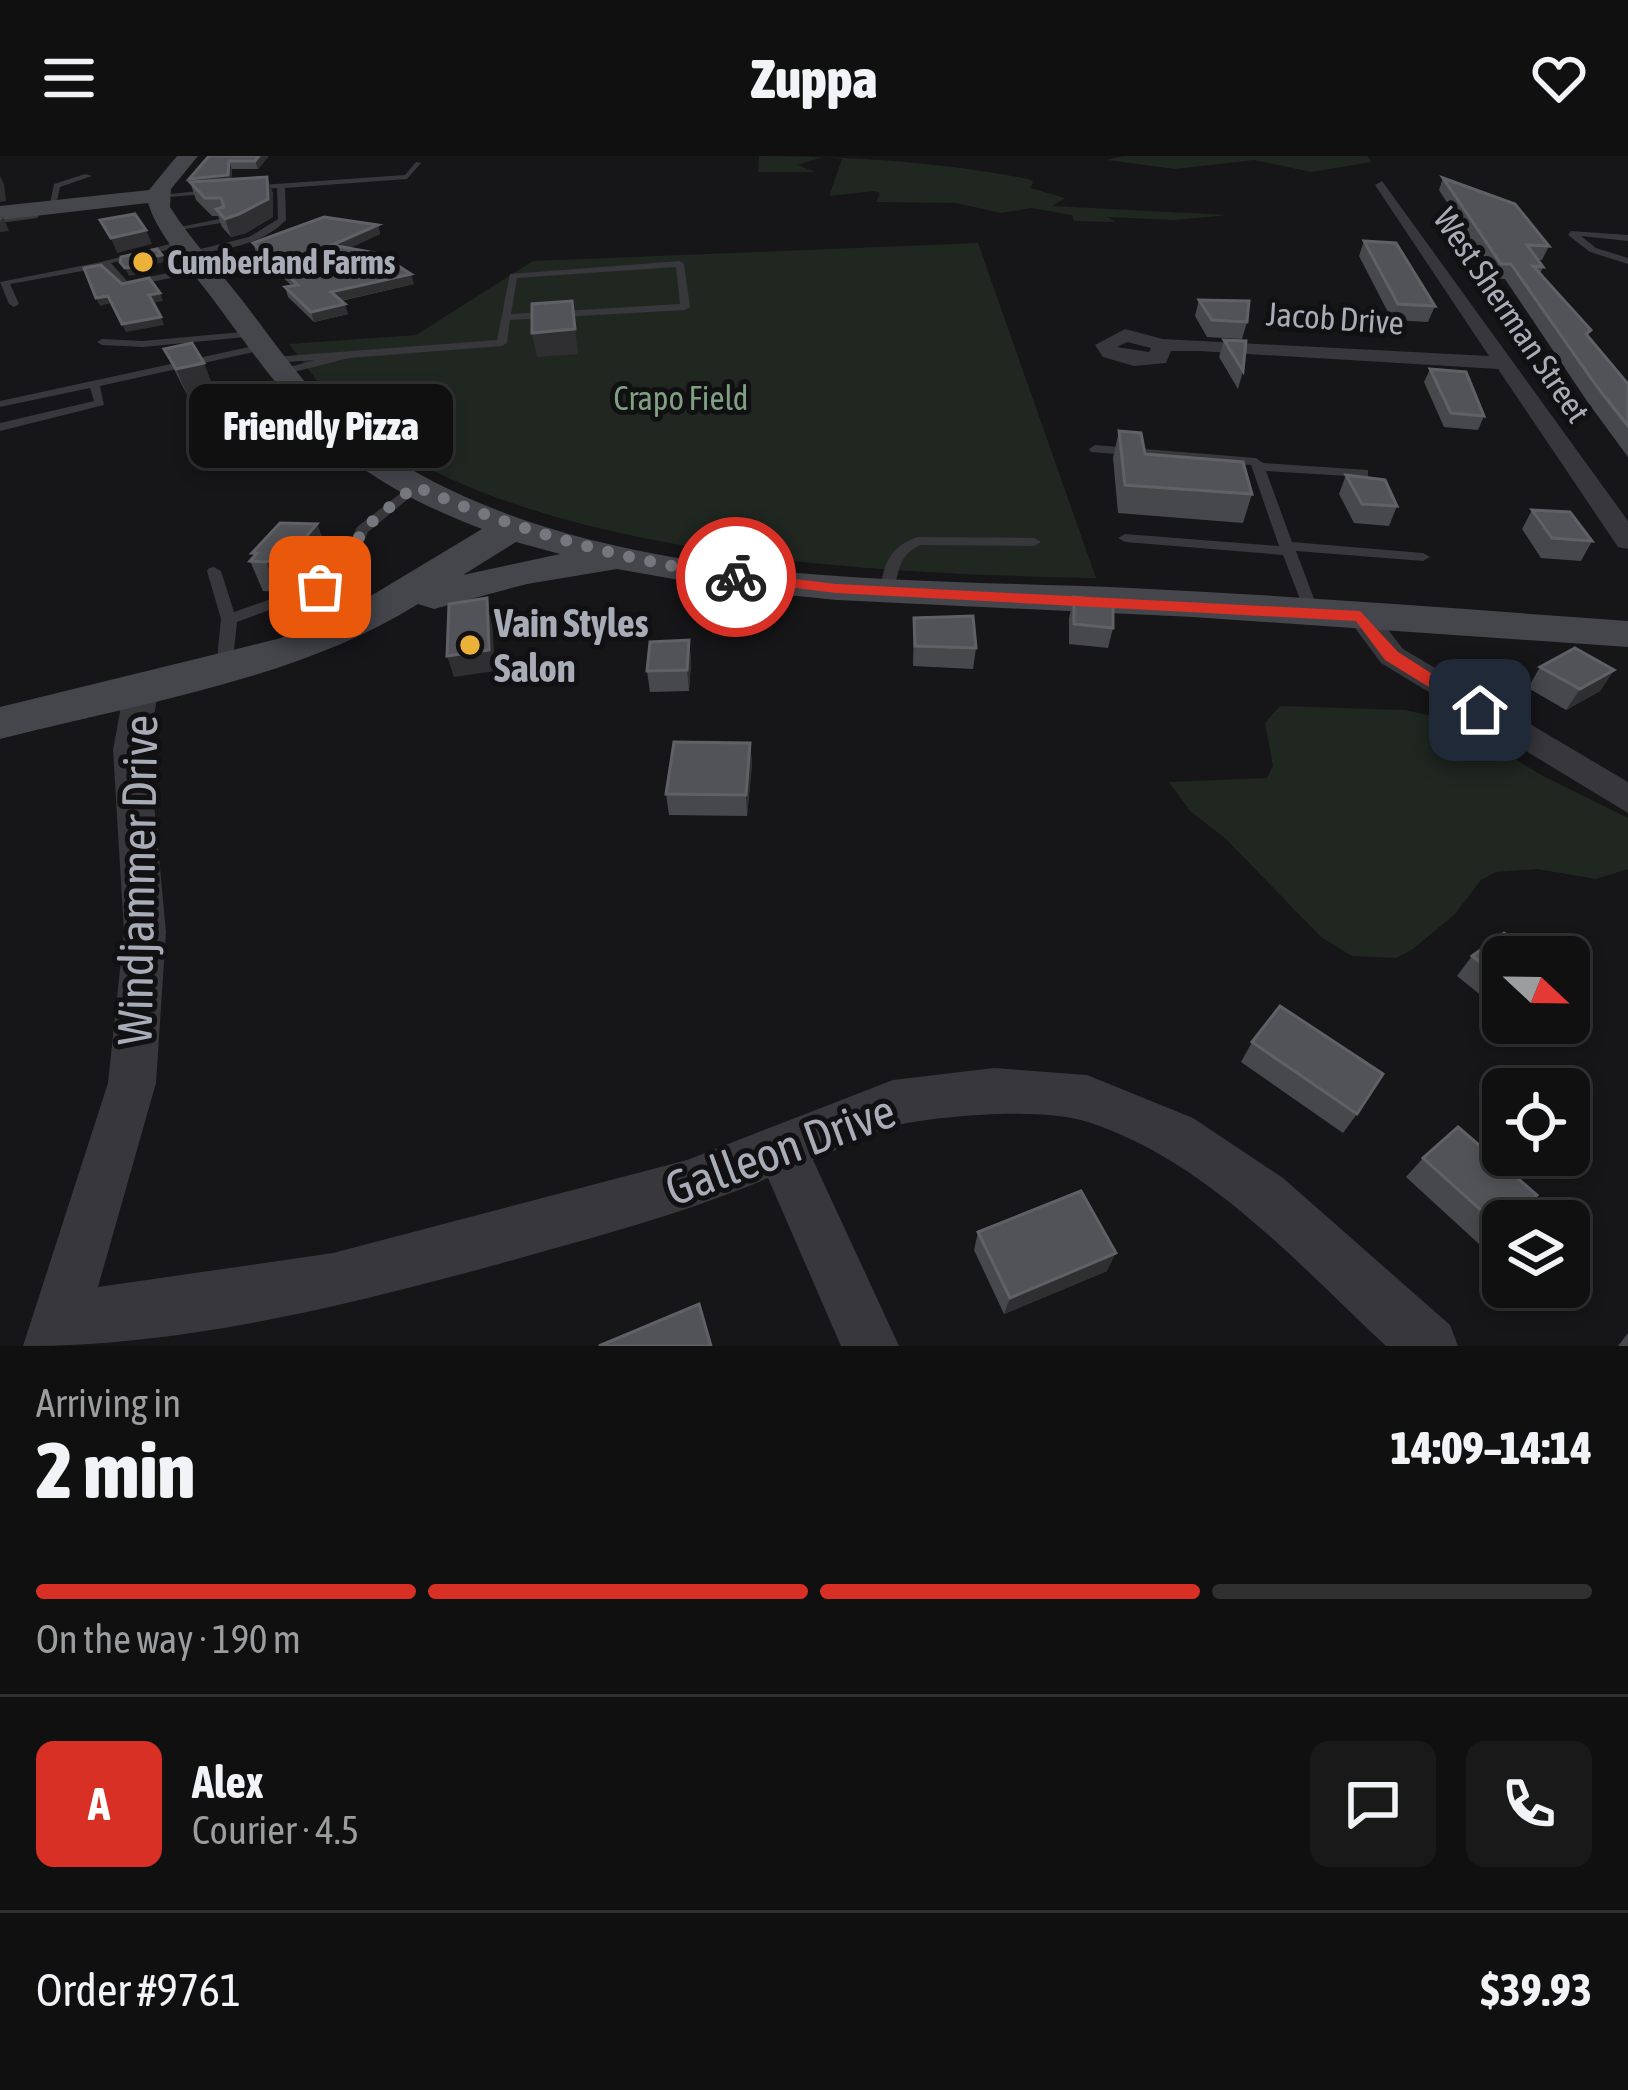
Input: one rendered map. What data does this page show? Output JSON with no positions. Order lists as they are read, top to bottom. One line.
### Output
{"streets":{"street":["West Sherman Street","Jacob Drive","Windjammer Drive","Galleon Drive"]},"crossings":[["West Sherman Street","Jacob Drive"],["Windjammer Drive","Galleon Drive"]],"parks":["Crapo Field"],"places":["Cumberland Farms","Friendly Pizza","Vain Styles Salon"],"north":"right","page":{"header":"Zuppa","bubble":"Friendly Pizza","heading":["2 min","Arriving in","14:09–14:14"],"panel":["Alex","Courier · 4.5","Order #9761","$39.93"],"bar":"On the way · 190 m","round":"A"}}
